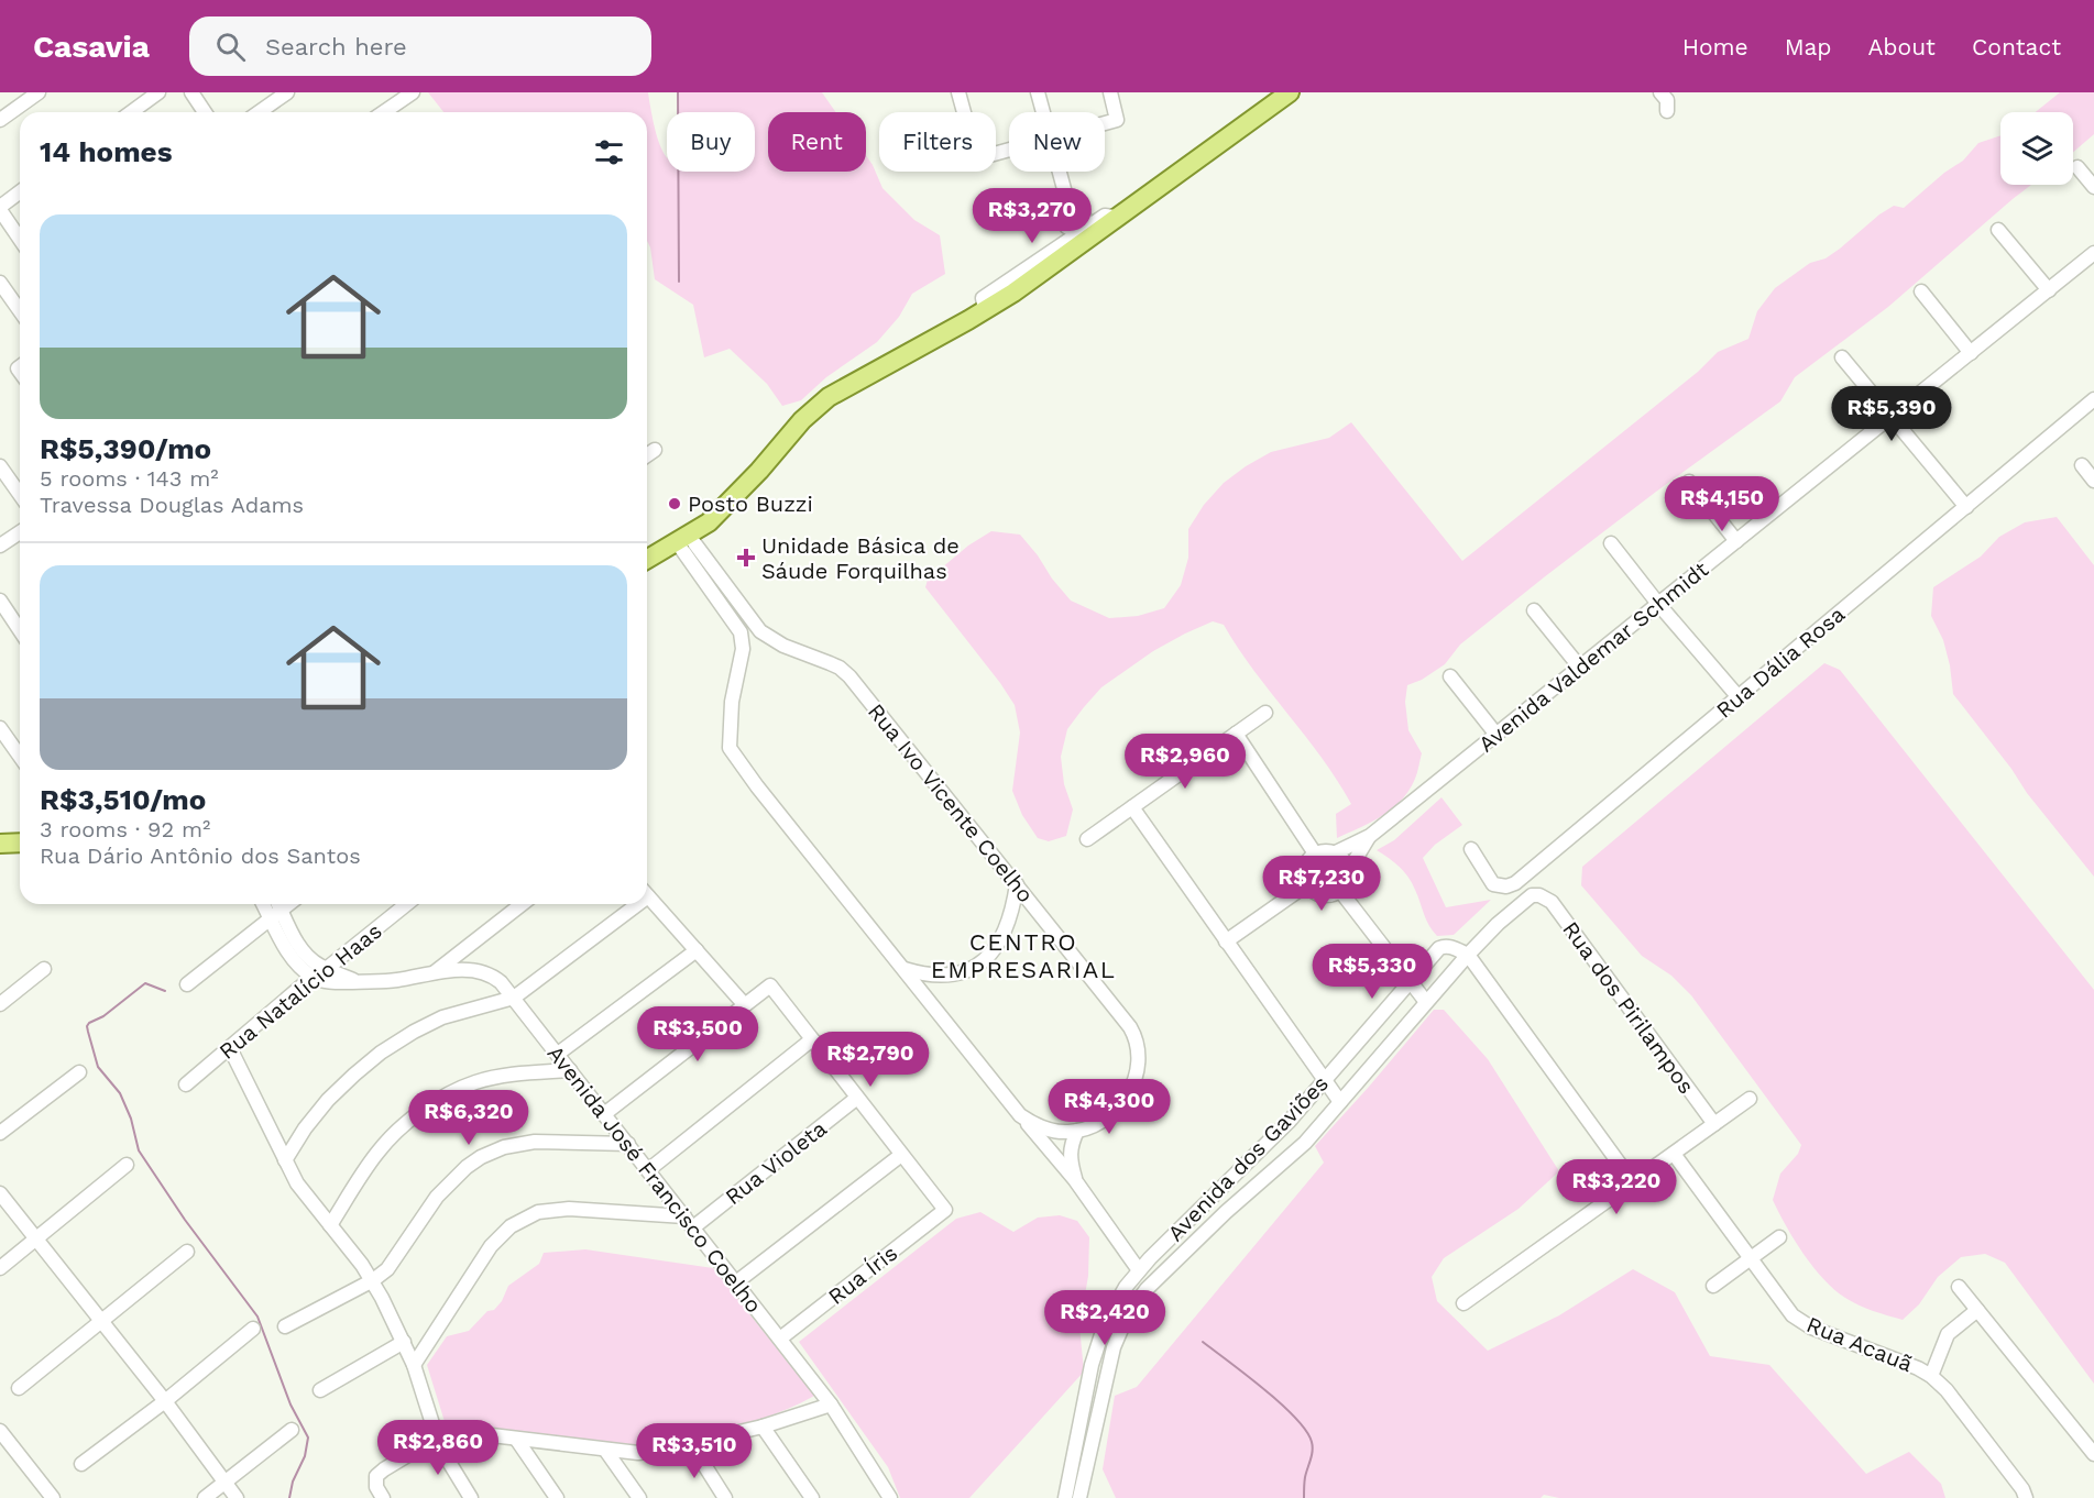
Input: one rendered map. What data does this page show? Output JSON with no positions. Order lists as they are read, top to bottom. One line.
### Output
{"streets":{"street":["Avenida Valdemar Schmidt","Rua Dália Rosa","Rua Ivo Vicente Coelho","Rua Natalício Haas","Rua dos Pirilampos","Avenida dos Gaviões","Rua Violeta","Avenida José Francisco Coelho","Rua Íris","Rua Acauã"]},"crossings":[["Rua Natalício Haas","Avenida José Francisco Coelho"],["Rua dos Pirilampos","Avenida dos Gaviões"],["Rua Violeta","Avenida José Francisco Coelho"],["Avenida José Francisco Coelho","Rua Íris"]],"districts":["CENTRO EMPRESARIAL"],"places":{"other":["Posto Buzzi"],"health":["Unidade Básica de Sáude Forquilhas"]},"page":{"header":"Casavia","search":"Search here","nav":["Home","Map","About","Contact"],"chip":["Buy","Rent","Filters","New"],"heading":"14 homes","price":["R$3,270","R$5,390","R$4,150","R$2,960","R$7,230","R$5,330","R$3,500","R$2,790","R$4,300","R$6,320","R$3,220","R$2,420","R$2,860","R$3,510"],"list":[{"name":"R$5,390/mo","note":"5 rooms · 143 m² · Travessa Douglas Adams"},{"name":"R$3,510/mo","note":"3 rooms · 92 m² · Rua Dário Antônio dos Santos"}]}}
